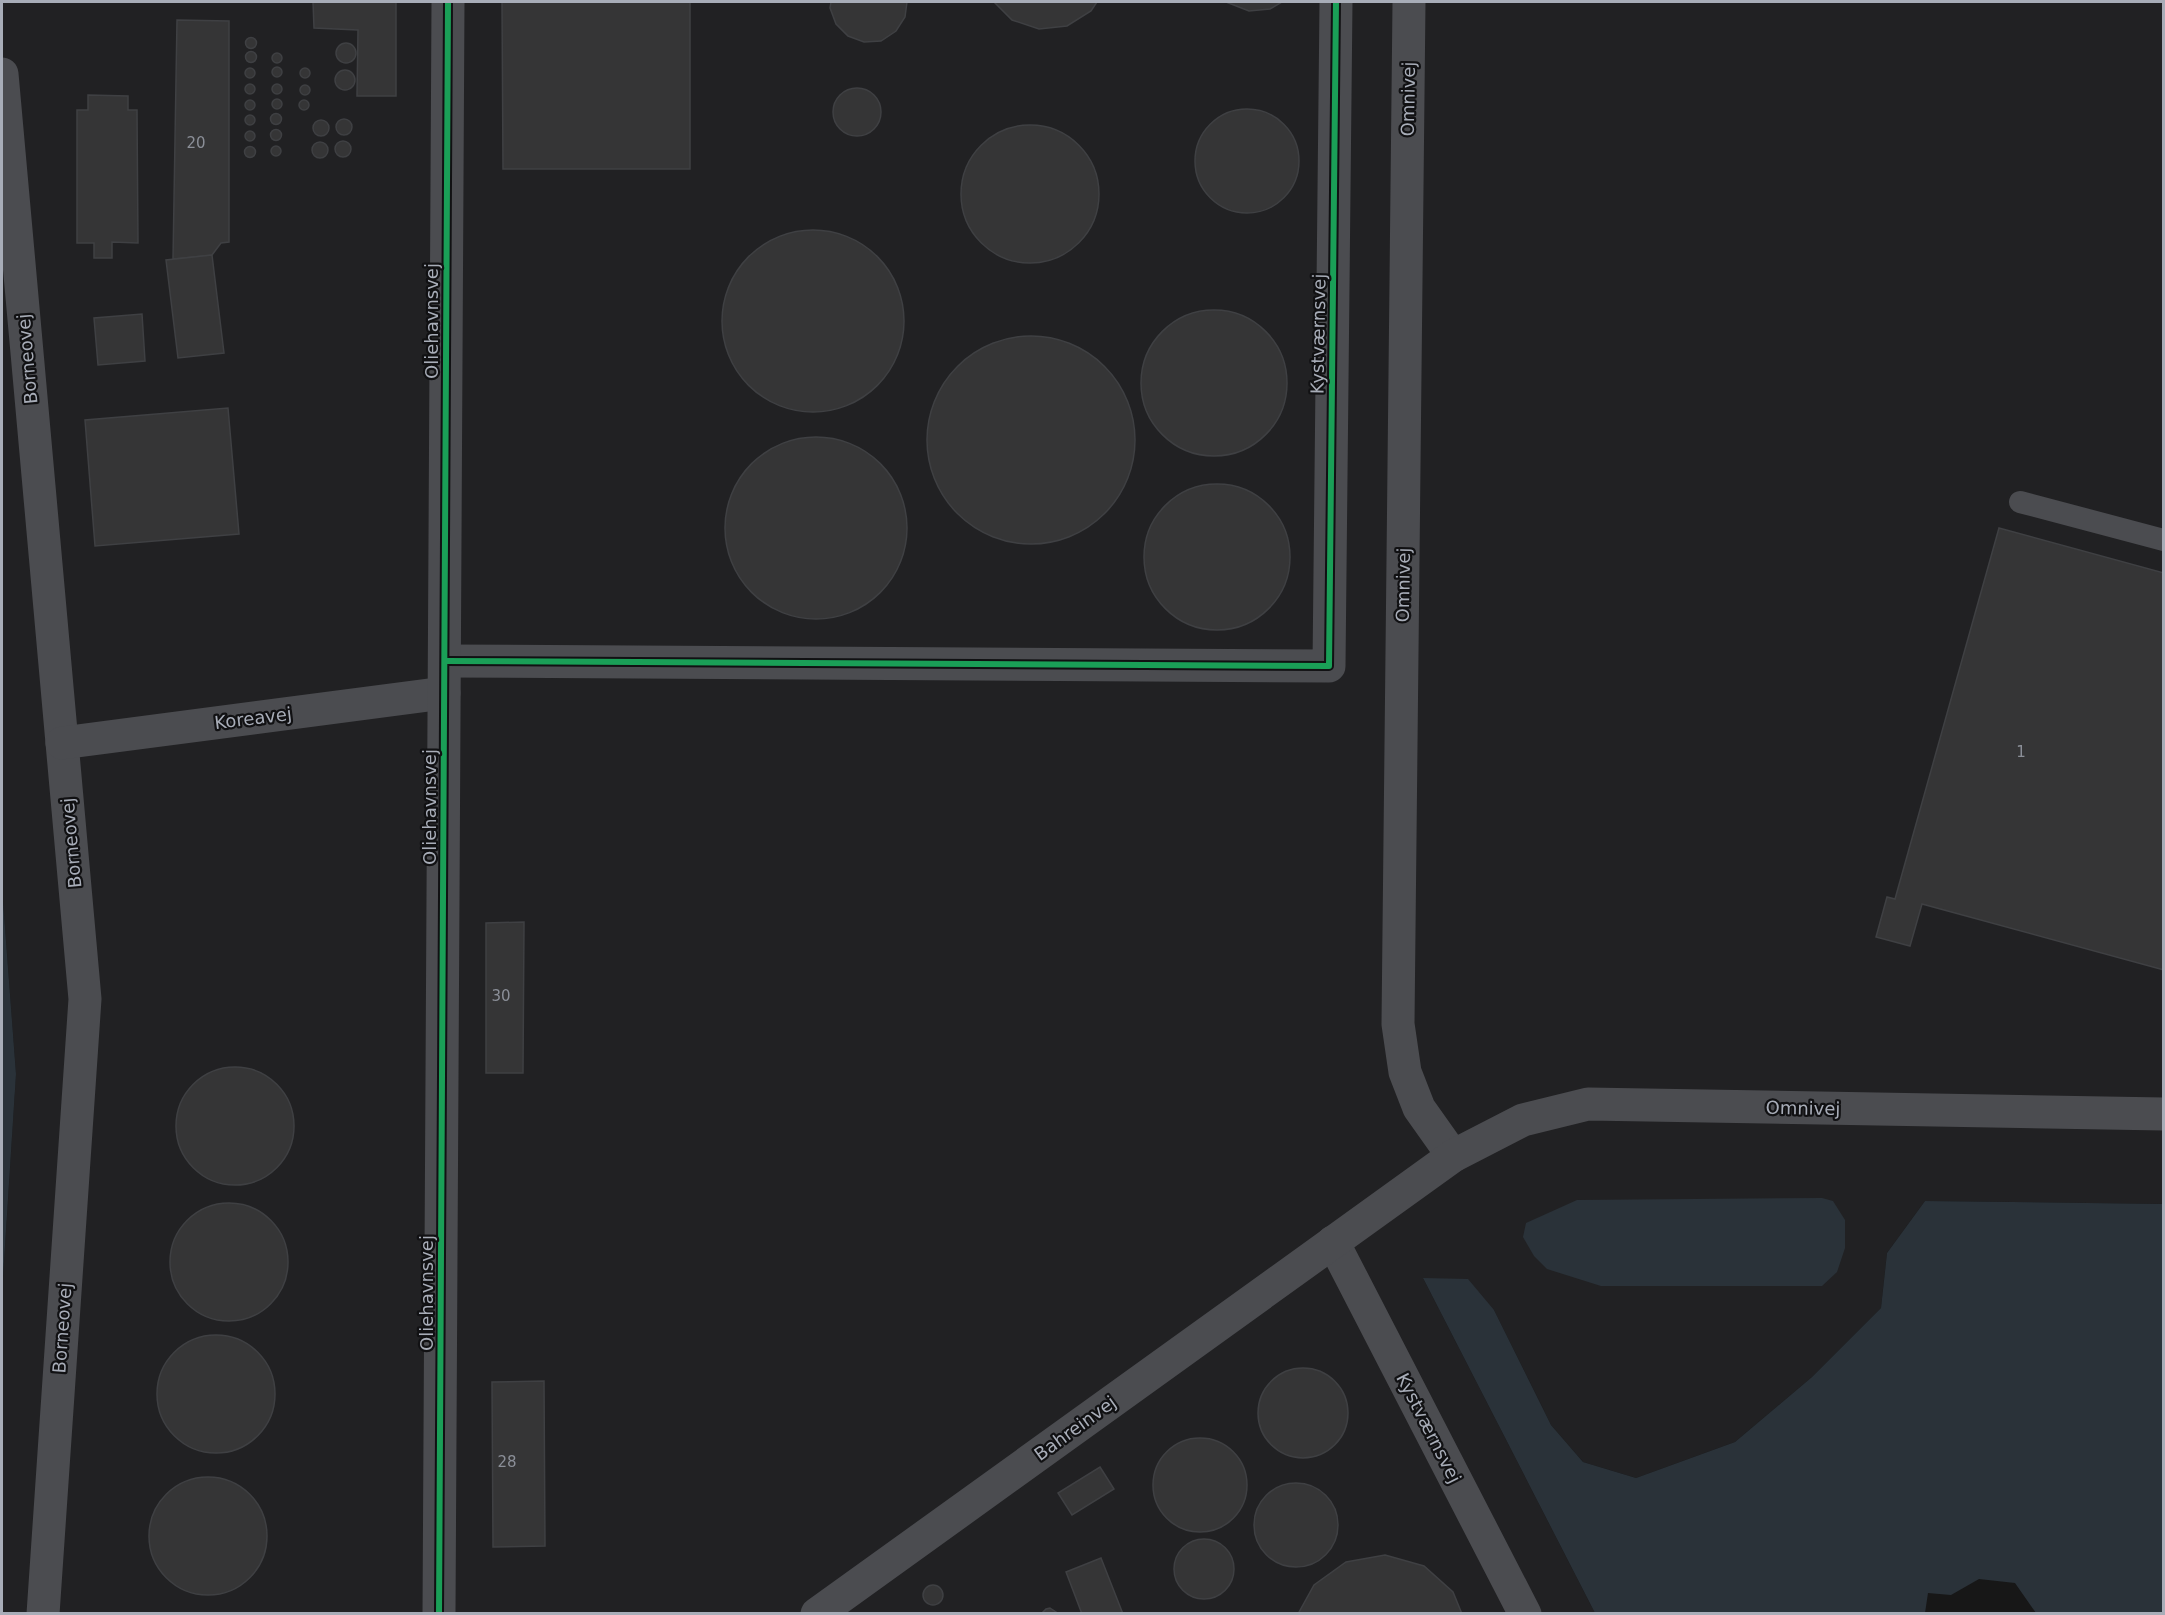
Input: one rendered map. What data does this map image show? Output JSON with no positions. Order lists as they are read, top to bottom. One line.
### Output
{"streets":{"street":["Omnivej","Oliehavnsvej","Kystværnsvej","Borneovej","Koreavej","Bahreinvej"]},"crossings":[["Omnivej","Kystværnsvej"],["Omnivej","Bahreinvej"],["Oliehavnsvej","Koreavej"],["Kystværnsvej","Koreavej"],["Kystværnsvej","Bahreinvej"],["Borneovej","Koreavej"]],"house_numbers":["20","1","30","28"]}
